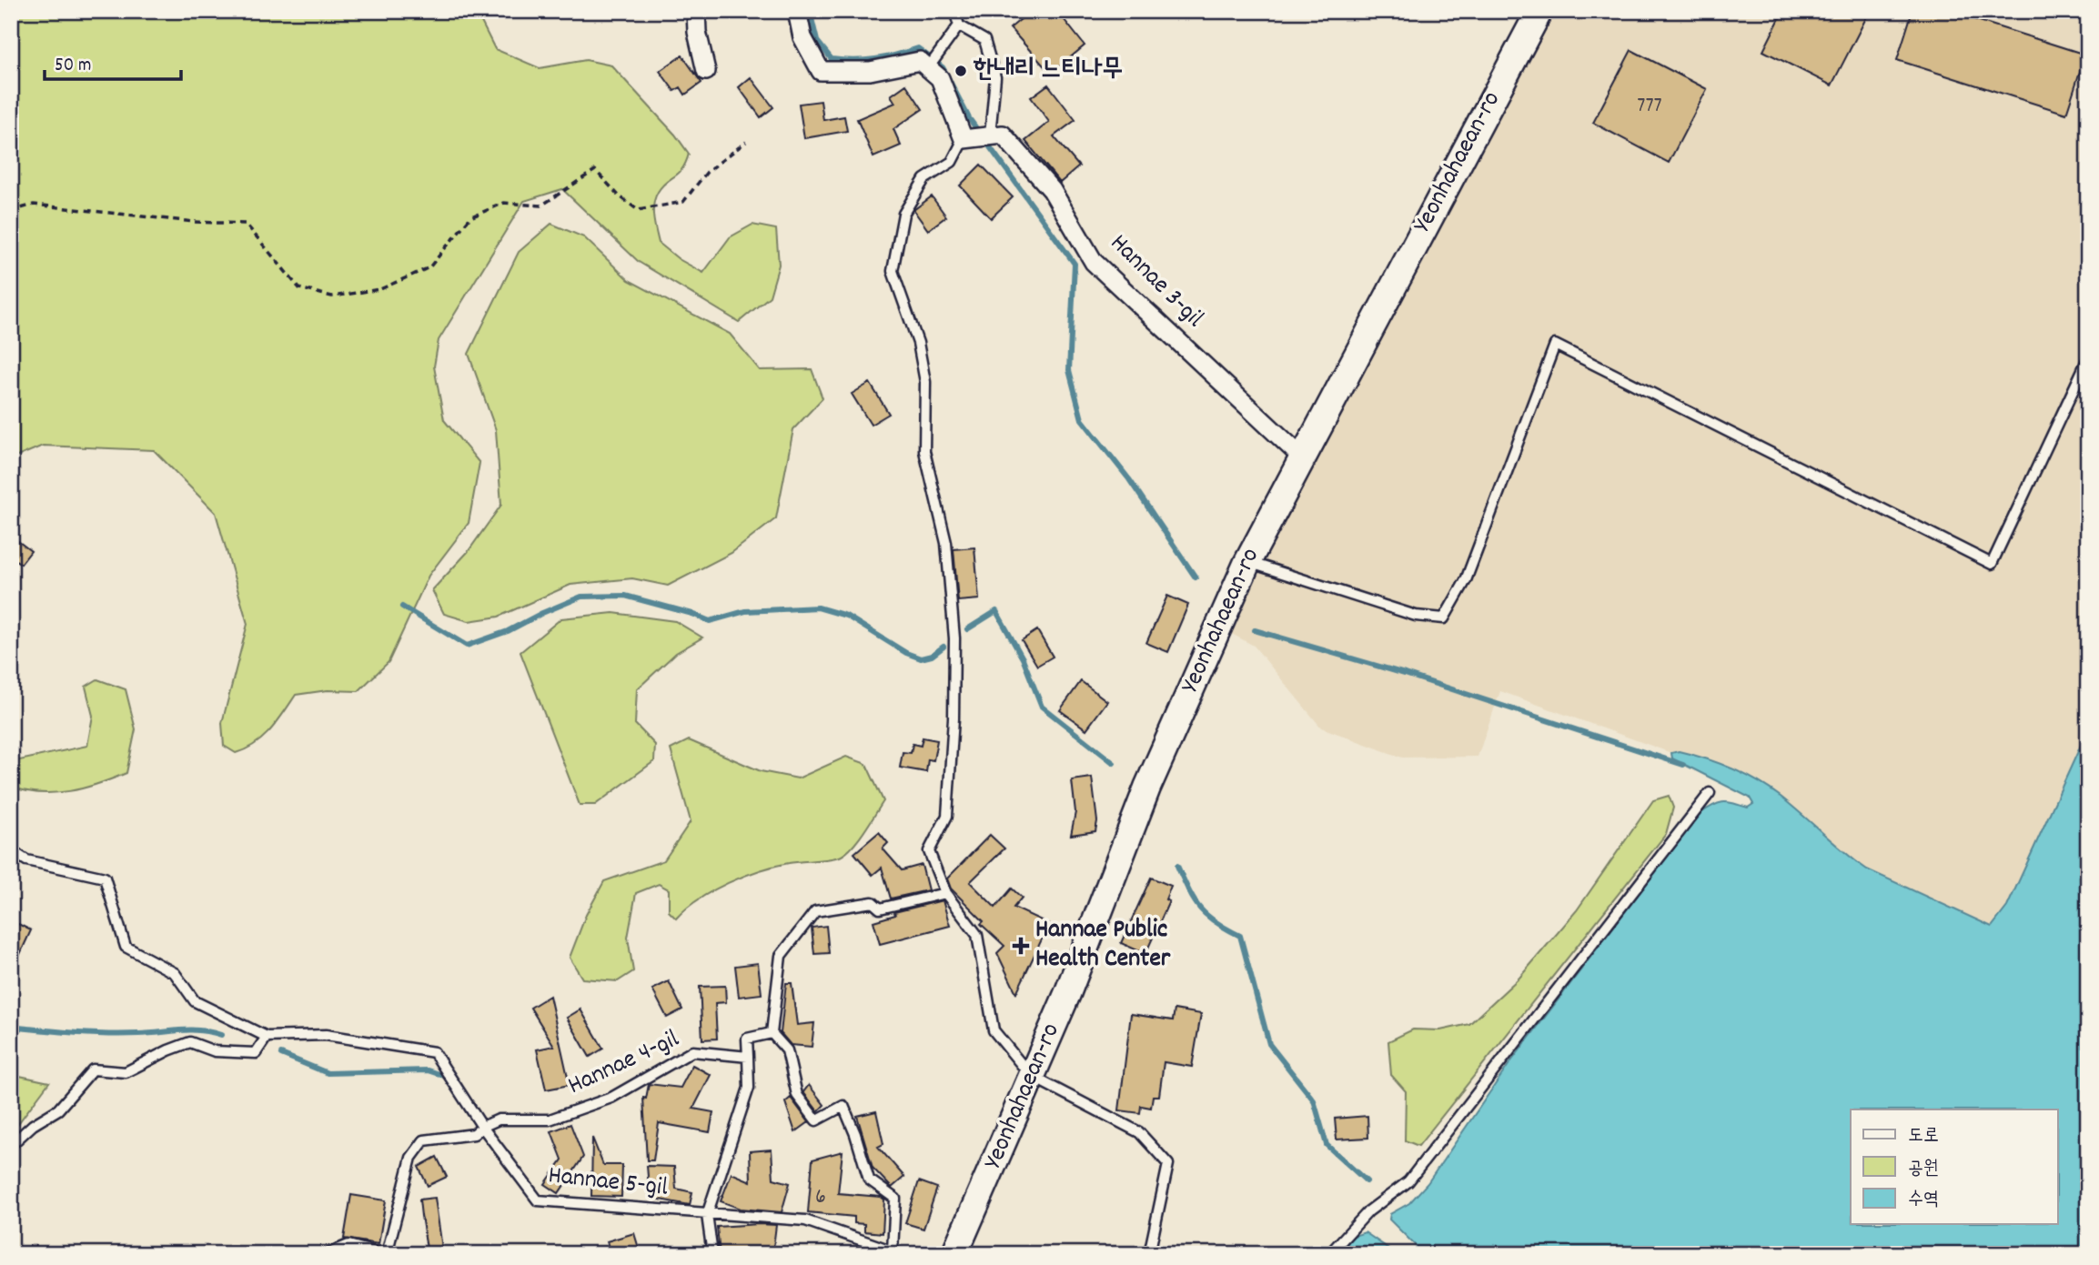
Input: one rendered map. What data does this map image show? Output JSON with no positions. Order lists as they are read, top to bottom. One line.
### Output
{"streets":{"street":["Yeonhahaean-ro","Hannae 3-gil"],"lane":["Hannae 4-gil","Hannae 5-gil"]},"crossings":[["Yeonhahaean-ro","Hannae 3-gil"],["Hannae 4-gil","Hannae 5-gil"]],"places":{"other":["한내리 느티나무"],"health":["Hannae Public Health Center"]},"house_numbers":["777","6"],"legend":["도로","공원","수역"],"scale_bar":"50 m"}
